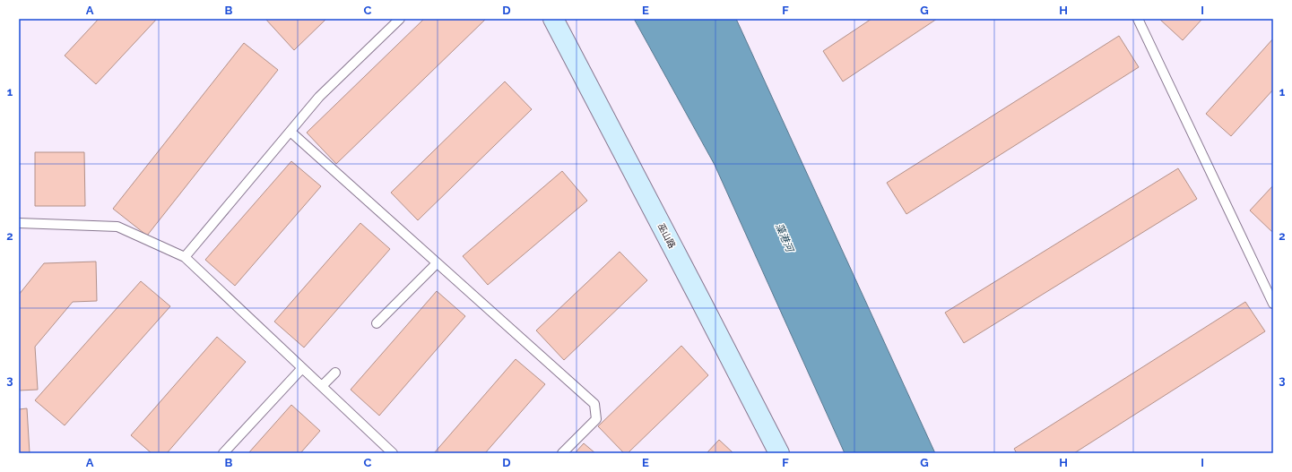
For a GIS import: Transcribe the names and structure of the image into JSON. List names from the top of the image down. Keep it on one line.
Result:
{"streets":{"street":["巫山路"]},"water":["藻港河"],"grid":{"columns":["A","B","C","D","E","F","G","H","I"],"rows":["1","2","3"]}}
